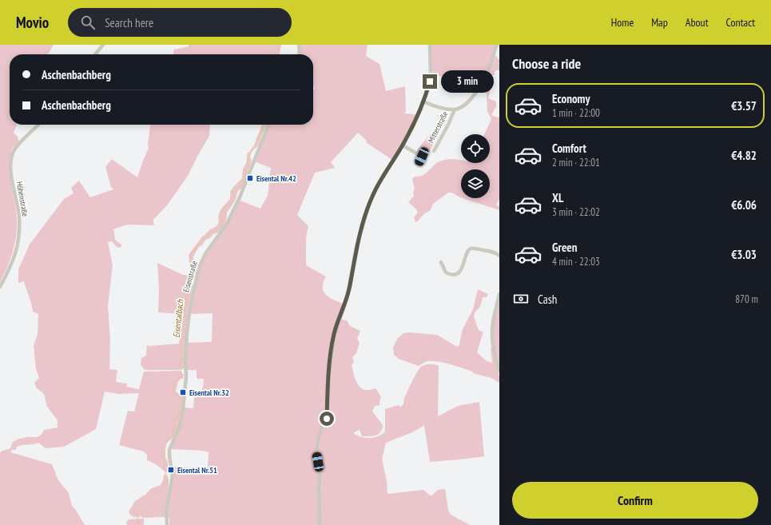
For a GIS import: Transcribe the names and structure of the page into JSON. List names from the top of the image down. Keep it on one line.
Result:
{"streets":{"street":["Mitterstraße","Höhenstraße","Eisenstraße"]},"water":["Eisentalbach"],"places":{"transit":["Eisental Nr.42","Eisental Nr.32","Eisental Nr.51"]},"page":{"header":"Movio","search":"Search here","nav":["Home","Map","About","Contact"],"heading":"Choose a ride","banner":["Aschenbachberg","Aschenbachberg"],"bubble":"3 min","list":[{"name":"Economy","note":"1 min · 22:00","value":"€3.57"},{"name":"Comfort","note":"2 min · 22:01","value":"€4.82"},{"name":"XL","note":"3 min · 22:02","value":"€6.06"},{"name":"Green","note":"4 min · 22:03","value":"€3.03"}],"pay":["Cash","870 m"],"buttons":"Confirm"}}
